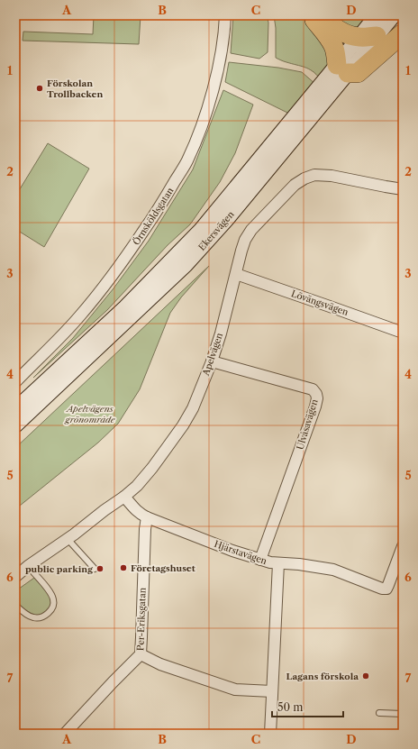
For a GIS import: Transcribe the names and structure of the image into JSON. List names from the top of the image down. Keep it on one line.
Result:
{"streets":{"main road":["Ekersvägen"],"street":["Örnsköldsgatan","Lövängsvägen","Apelvägen","Ulvåsavägen","Hjärstavägen","Per-Eriksgatan"]},"crossings":[["Lövängsvägen","Apelvägen"],["Apelvägen","Ulvåsavägen"],["Apelvägen","Hjärstavägen"],["Ulvåsavägen","Hjärstavägen"],["Hjärstavägen","Per-Eriksgatan"]],"parks":["Apelvägens grönområde"],"places":["Förskolan Trollbacken","Företagshuset","public parking","Lagans förskola"],"scale_bar":"50 m","grid":{"columns":["A","B","C","D"],"rows":["1","2","3","4","5","6","7"]}}
